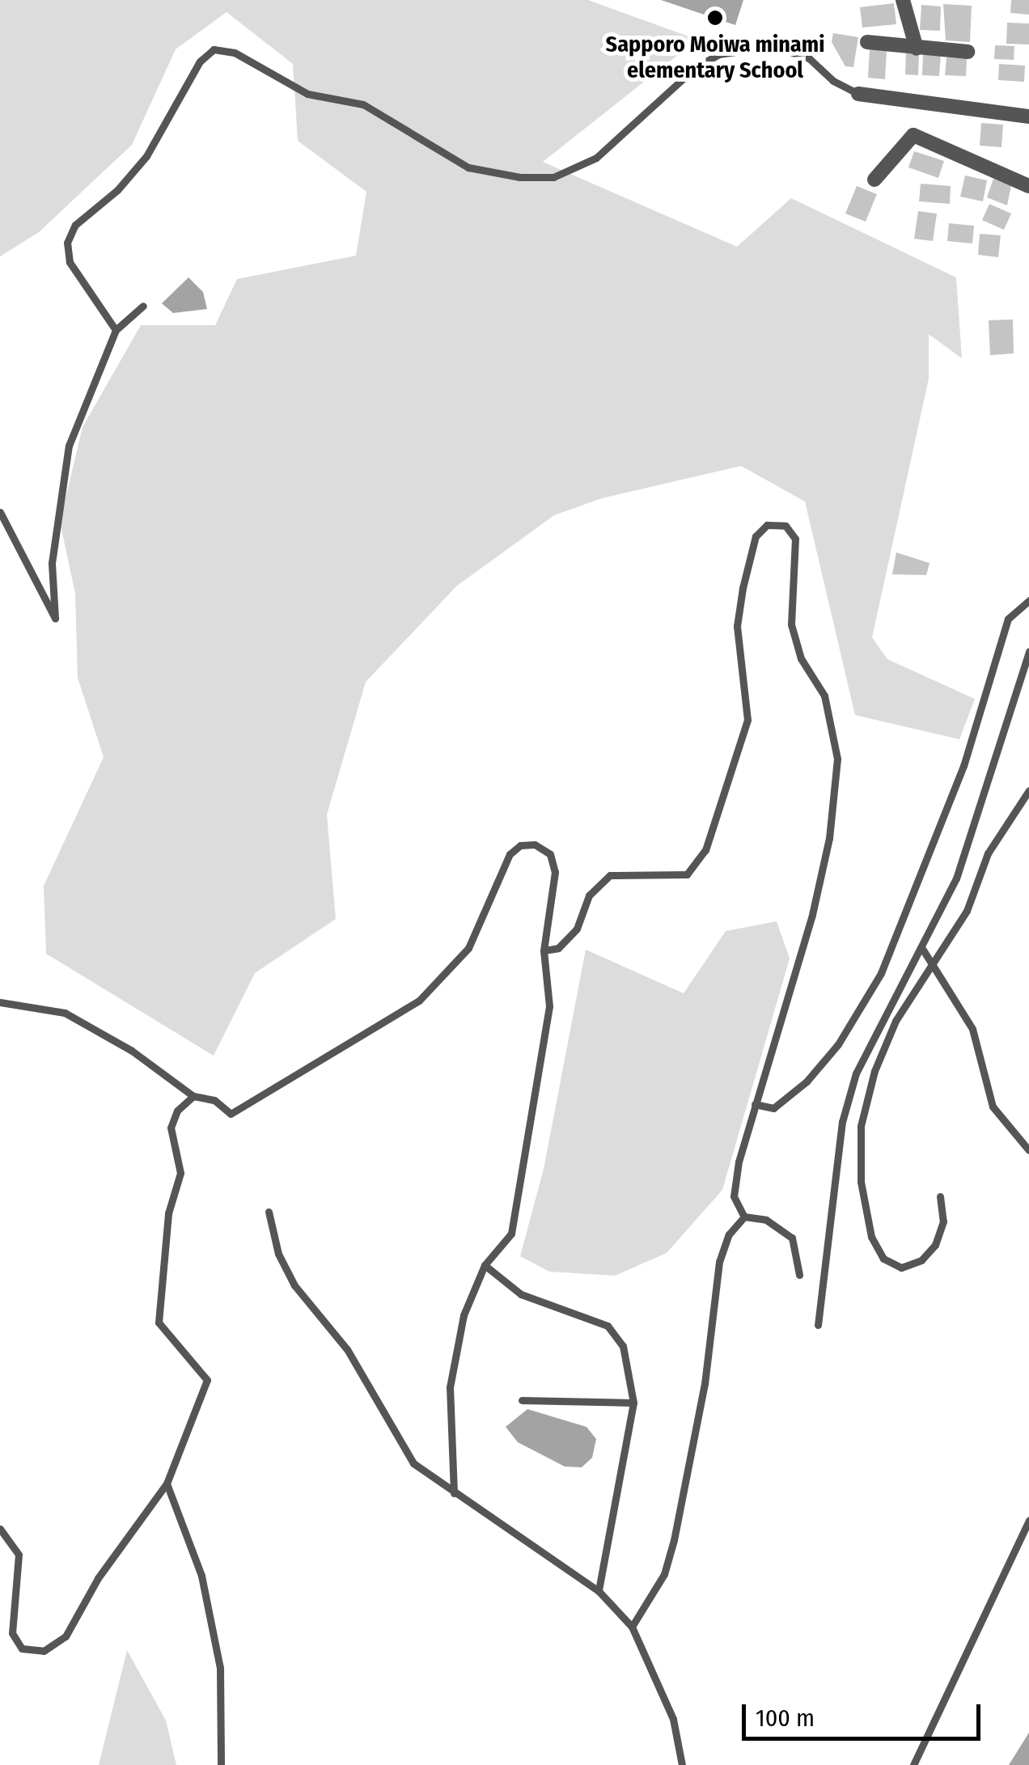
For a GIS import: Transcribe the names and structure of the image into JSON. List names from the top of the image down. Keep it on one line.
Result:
{"places":["Sapporo Moiwa minami elementary School"],"scale_bar":"100 m"}
